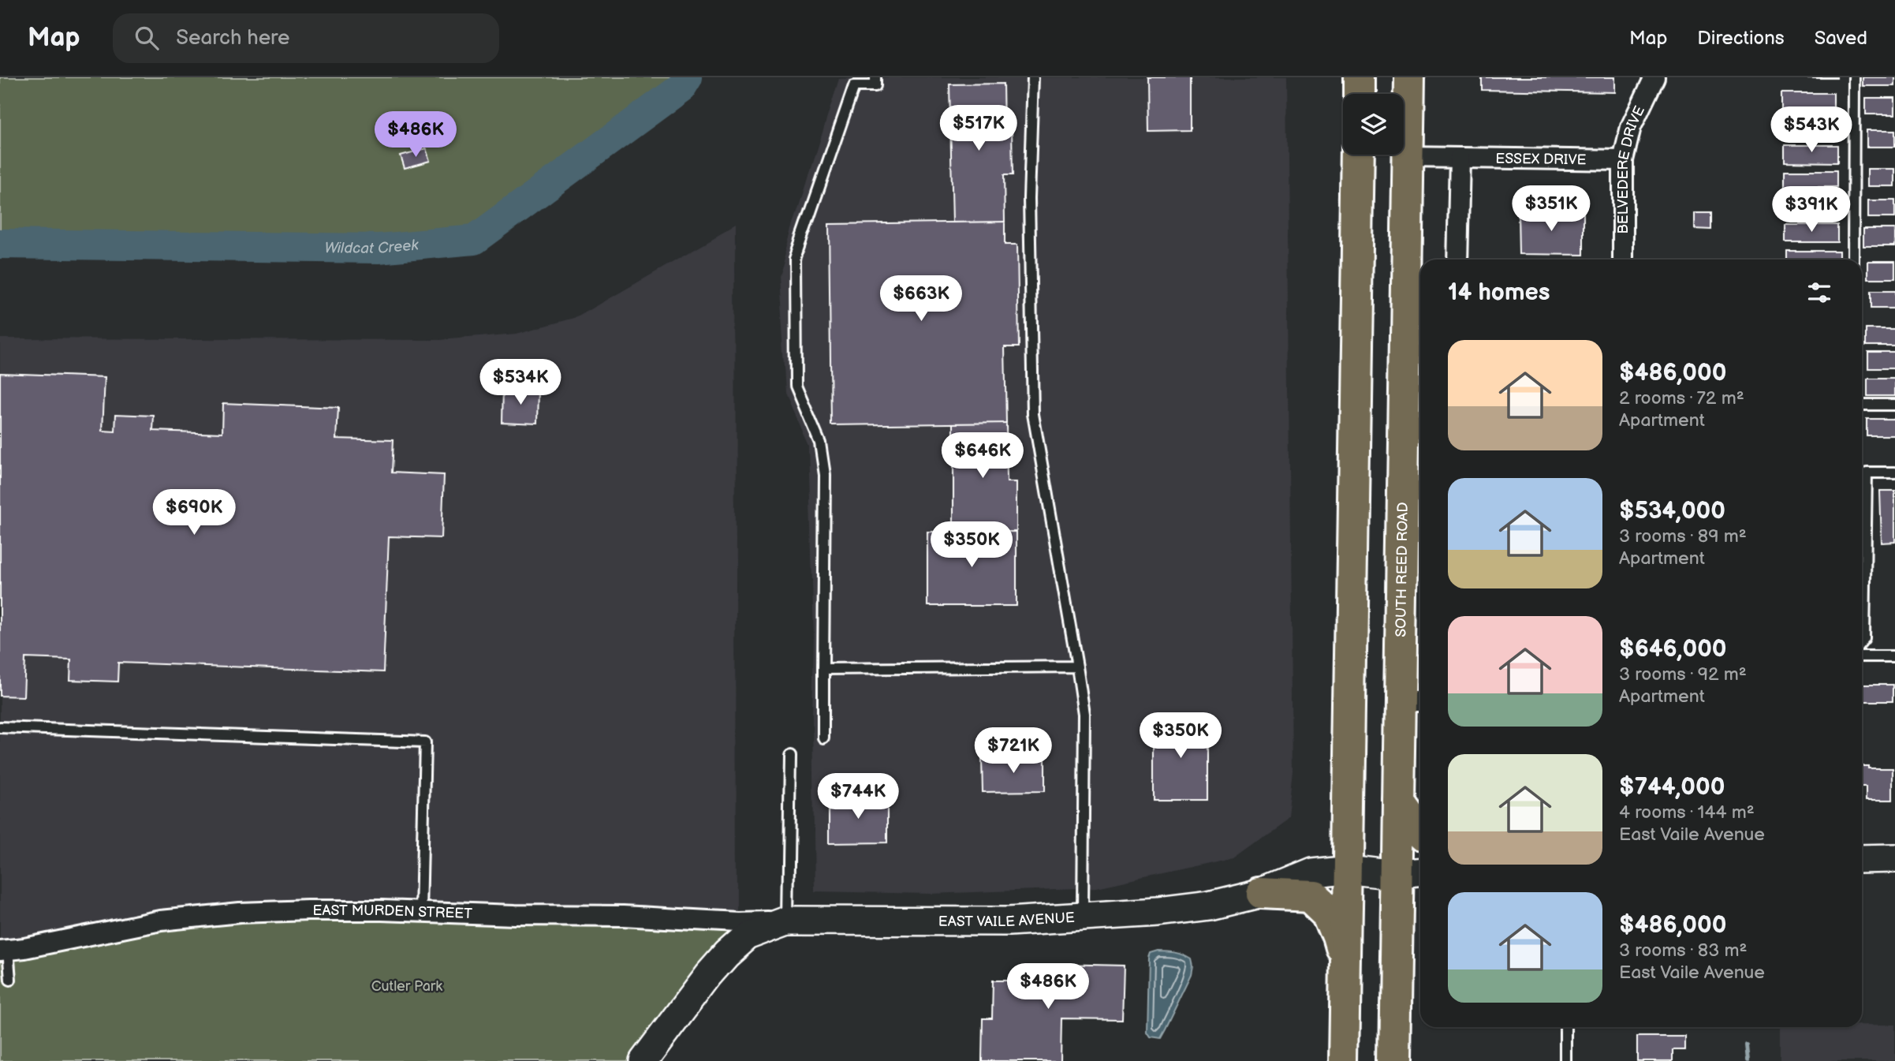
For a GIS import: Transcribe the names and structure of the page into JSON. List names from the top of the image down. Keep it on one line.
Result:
{"streets":{"main road":["SOUTH REED ROAD"],"street":["ESSEX DRIVE","BELVEDERE DRIVE","EAST MURDEN STREET","EAST VAILE AVENUE"]},"crossings":[["ESSEX DRIVE","BELVEDERE DRIVE"],["ESSEX DRIVE","SOUTH REED ROAD"],["SOUTH REED ROAD","EAST VAILE AVENUE"],["EAST MURDEN STREET","EAST VAILE AVENUE"]],"water":["Wildcat Creek"],"parks":["Cutler Park"],"page":{"header":"Map","search":"Search here","nav":["Map","Directions","Saved"],"price":["$517K","$543K","$486K","$351K","$391K","$663K","$534K","$646K","$690K","$350K","$350K","$721K","$744K","$486K"],"heading":"14 homes","list":[{"name":"$486,000","note":"2 rooms · 72 m² · Apartment"},{"name":"$534,000","note":"3 rooms · 89 m² · Apartment"},{"name":"$646,000","note":"3 rooms · 92 m² · Apartment"},{"name":"$744,000","note":"4 rooms · 144 m² · East Vaile Avenue"},{"name":"$486,000","note":"3 rooms · 83 m² · East Vaile Avenue"}]}}
